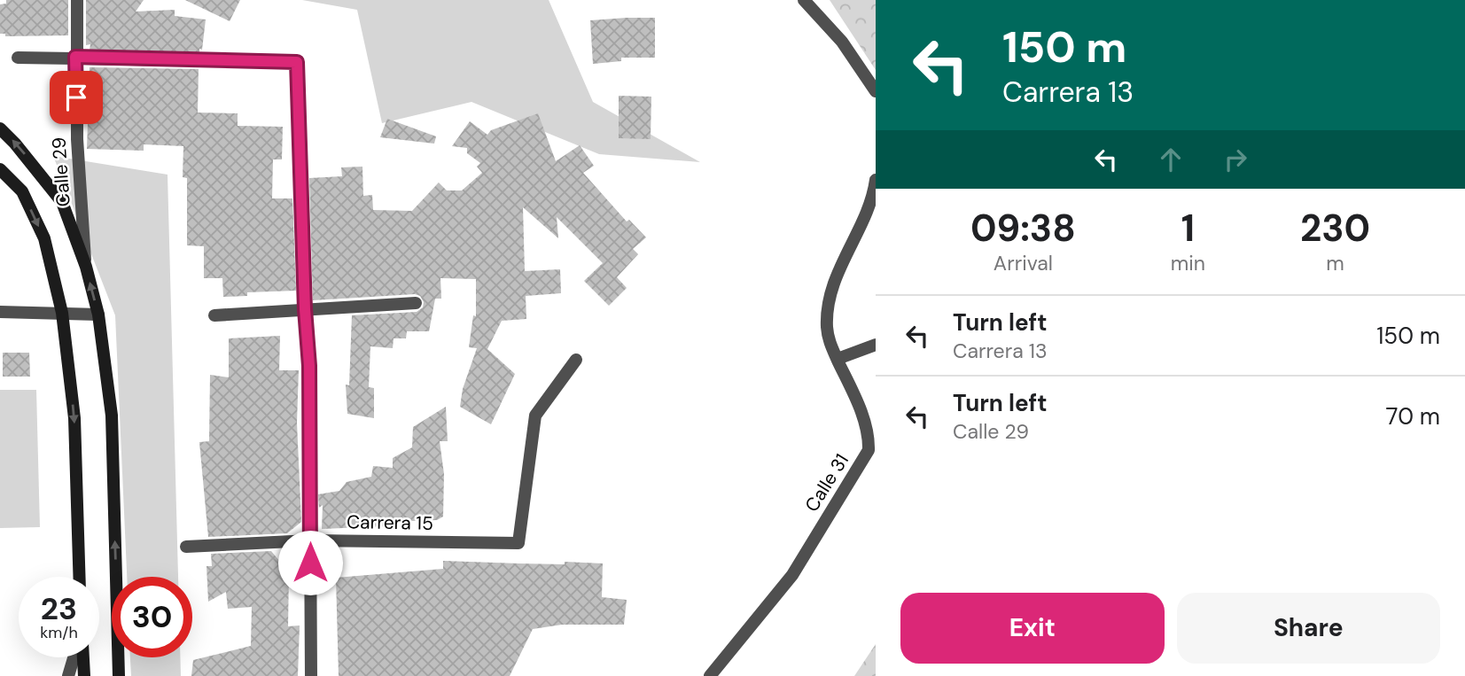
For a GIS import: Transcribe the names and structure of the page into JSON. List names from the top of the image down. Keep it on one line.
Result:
{"streets":{"street":["Calle 29","Calle 31","Carrera 15"]},"page":{"turn":["150 m","Carrera 13"],"eta":["09:38","Arrival","1","min","230","m"],"list":[{"name":"Turn left","note":"Carrera 13","value":"150 m"},{"name":"Turn left","note":"Calle 29","value":"70 m"}],"speed":"23 km/h","limit":"30","buttons":["Exit","Share"]}}
